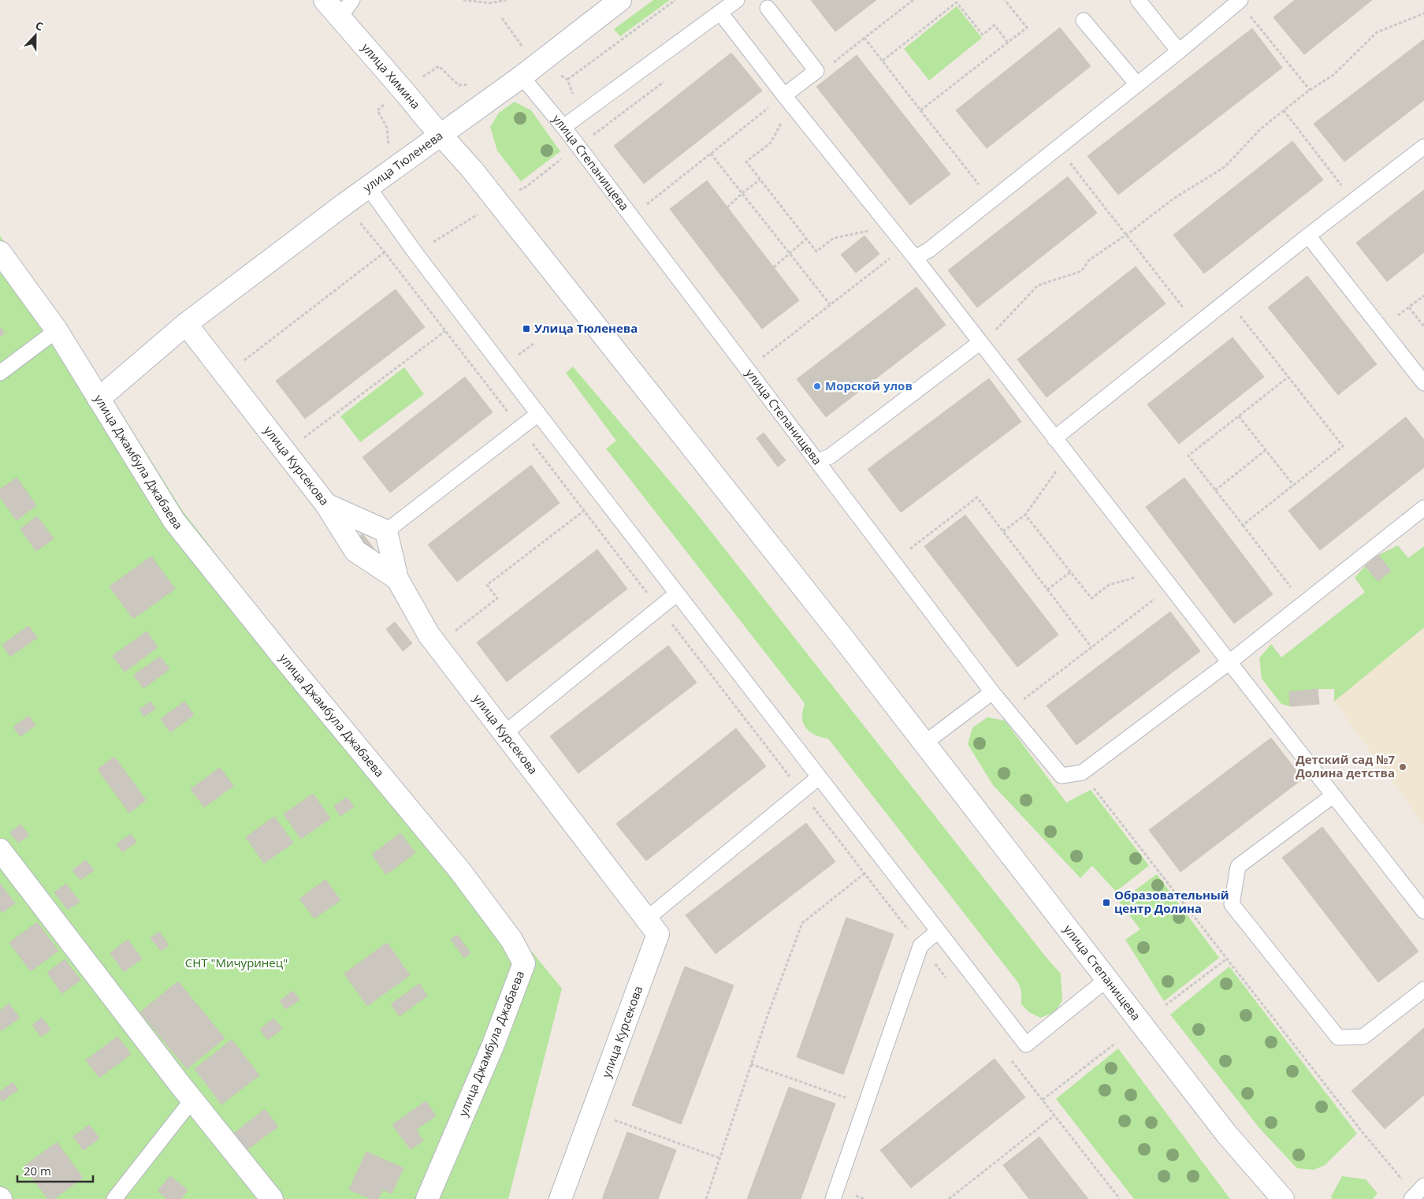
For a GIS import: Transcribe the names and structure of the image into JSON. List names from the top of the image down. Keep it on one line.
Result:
{"streets":{"street":["улица Химина","улица Тюленева","улица Степанищева","улица Джамбула Джабаева","улица Курсекова"]},"crossings":[["улица Химина","улица Тюленева"],["улица Химина","улица Степанищева"],["улица Тюленева","улица Степанищева"],["улица Тюленева","улица Джамбула Джабаева"],["улица Тюленева","улица Курсекова"]],"parks":["СНТ \"Мичуринец\""],"places":{"transit":["Улица Тюленева","Образовательный центр Долина"],"other":["Морской улов","Детский сад №7 Долина детства"]},"scale_bar":"20 m","north":"top"}
